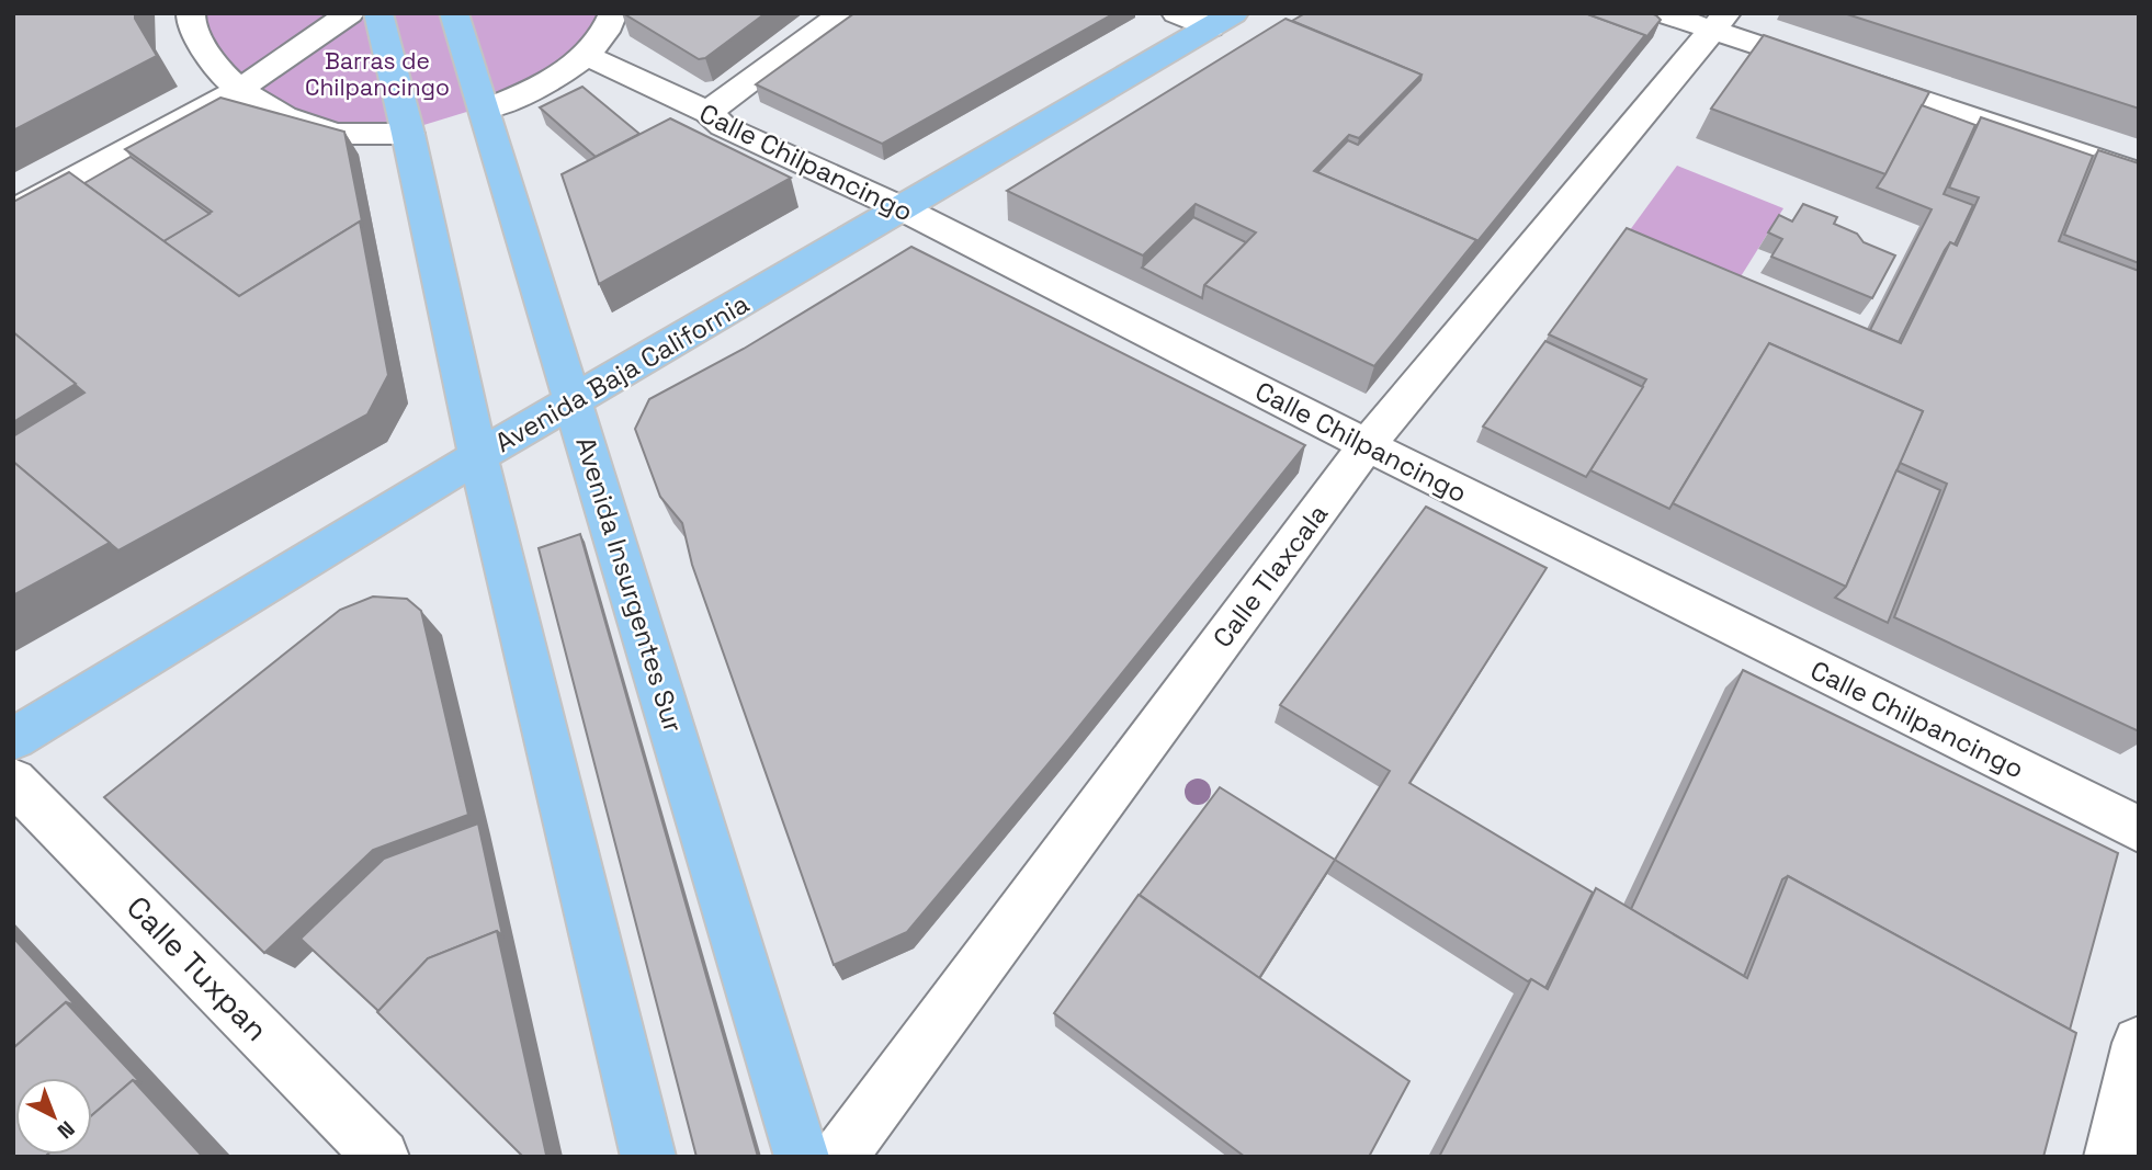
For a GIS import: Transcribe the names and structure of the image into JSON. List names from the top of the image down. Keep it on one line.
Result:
{"streets":{"main road":["Avenida Baja California","Avenida Insurgentes Sur"],"street":["Calle Chilpancingo","Calle Tlaxcala","Calle Tuxpan"]},"crossings":[["Calle Chilpancingo","Avenida Baja California"],["Calle Chilpancingo","Calle Tlaxcala"],["Avenida Baja California","Avenida Insurgentes Sur"]],"parks":["Barras de Chilpancingo"],"north":"bottom right"}
